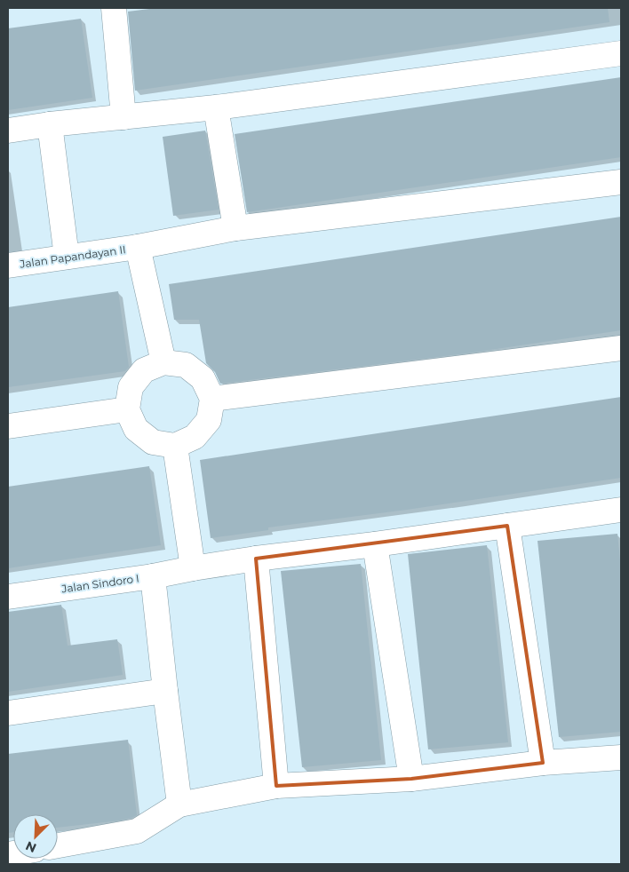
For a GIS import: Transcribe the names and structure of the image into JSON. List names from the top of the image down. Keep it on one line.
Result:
{"streets":{"street":["Jalan Papandayan II","Jalan Sindoro I"]},"north":"bottom left"}
